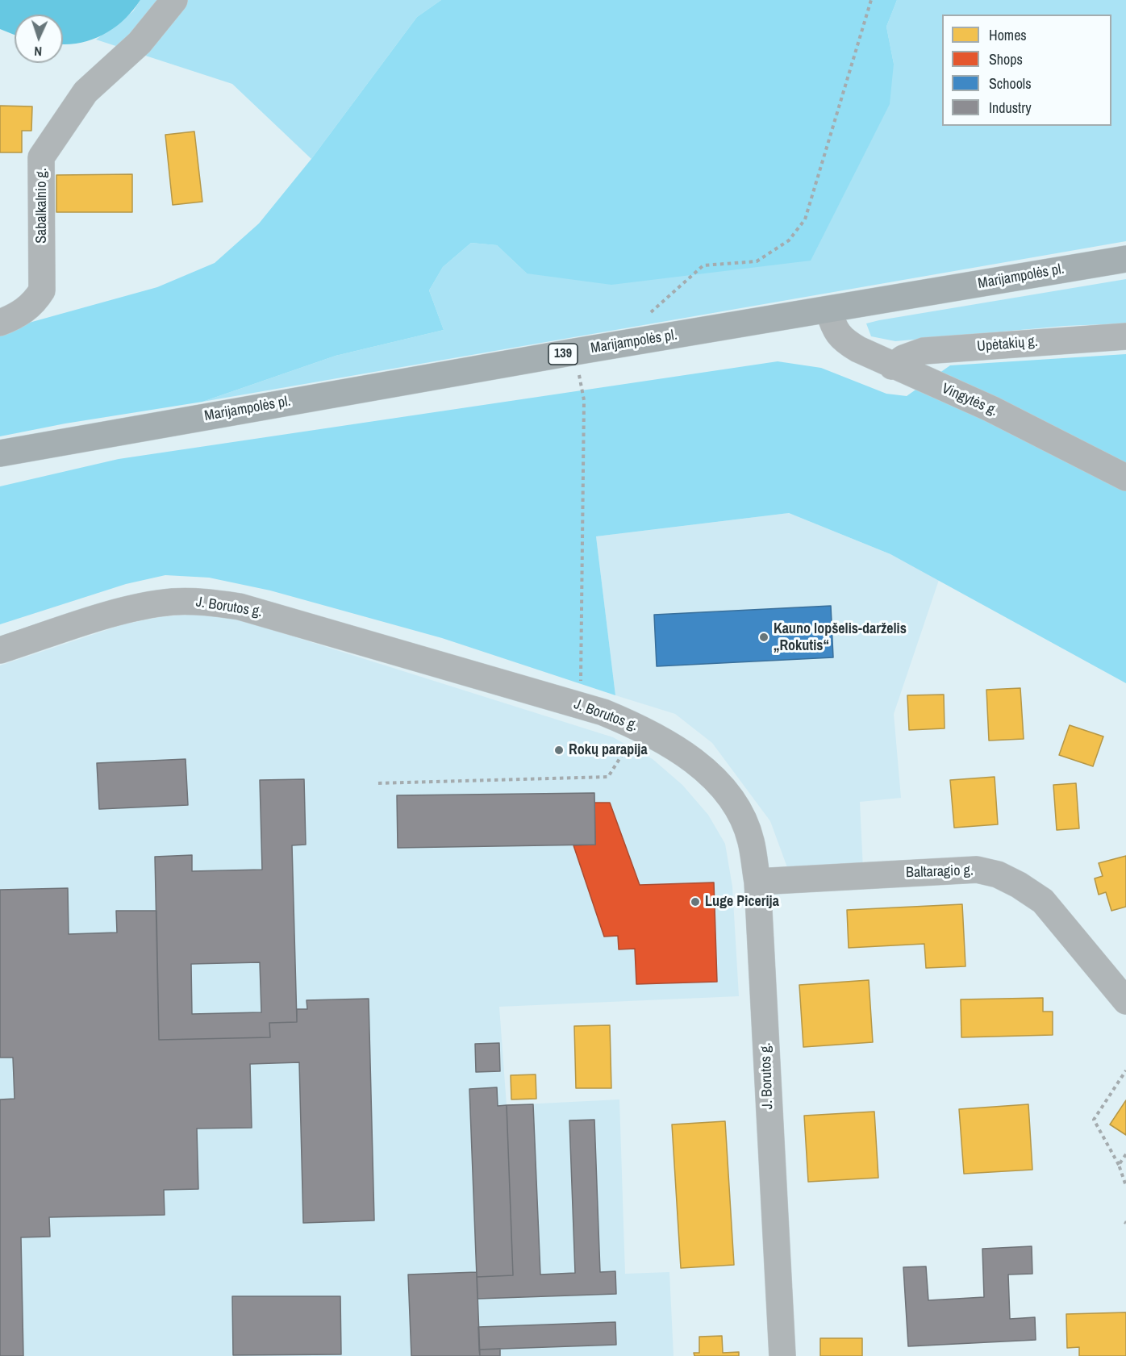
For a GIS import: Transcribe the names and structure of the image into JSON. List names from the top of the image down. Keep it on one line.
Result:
{"streets":{"main road":["Marijampolės pl.","139"],"street":["Sabalkalnio g.","Upėtakių g.","Vingytės g.","J. Borutos g.","Baltaragio g."]},"crossings":[["Marijampolės pl.","Vingytės g."],["Upėtakių g.","Vingytės g."],["J. Borutos g.","Baltaragio g."]],"places":["Kauno lopšelis-darželis „Rokutis“","Rokų parapija","Luge Picerija"],"legend":["Homes","Shops","Schools","Industry"],"north":"bottom"}
